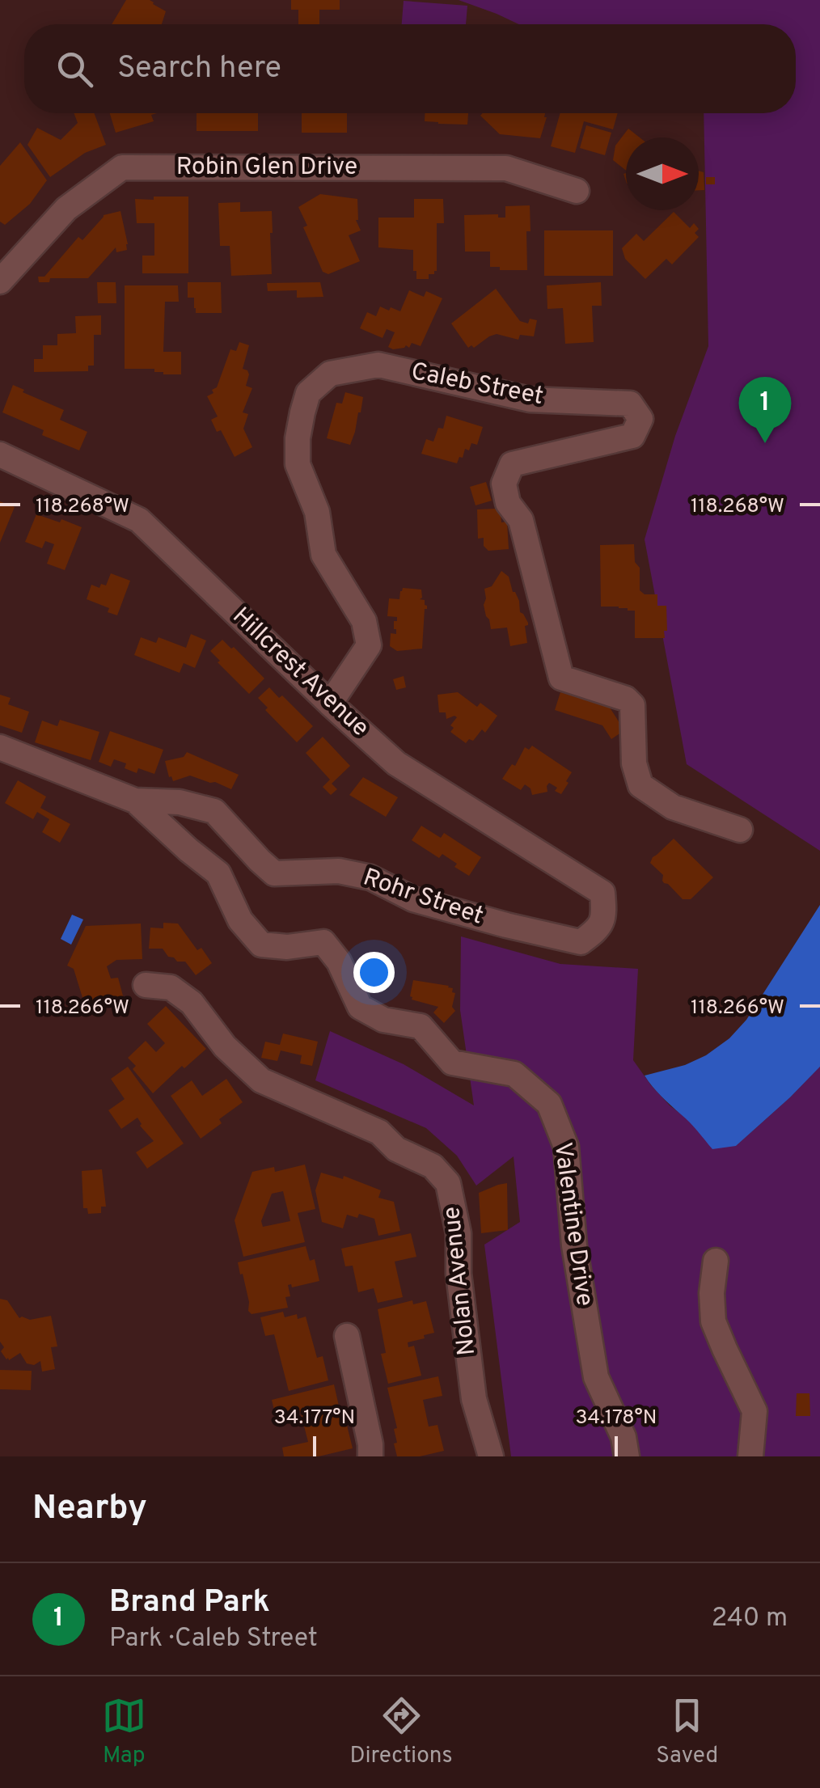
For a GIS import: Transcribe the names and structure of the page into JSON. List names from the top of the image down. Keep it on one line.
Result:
{"streets":{"street":["Robin Glen Drive","Caleb Street","Hillcrest Avenue","Rohr Street","Valentine Drive","Nolan Avenue"]},"crossings":[["Caleb Street","Hillcrest Avenue"],["Hillcrest Avenue","Rohr Street"],["Rohr Street","Valentine Drive"]],"north":"right","page":{"search":"Search here","pins":"1","heading":"Nearby","list":[{"mark":"1","name":"Brand Park","note":"Park · Caleb Street","value":"240 m"}],"nav":["Map","Directions","Saved"]},"coordinates":["118.268°W","118.266°W","34.177°N","34.178°N"]}
